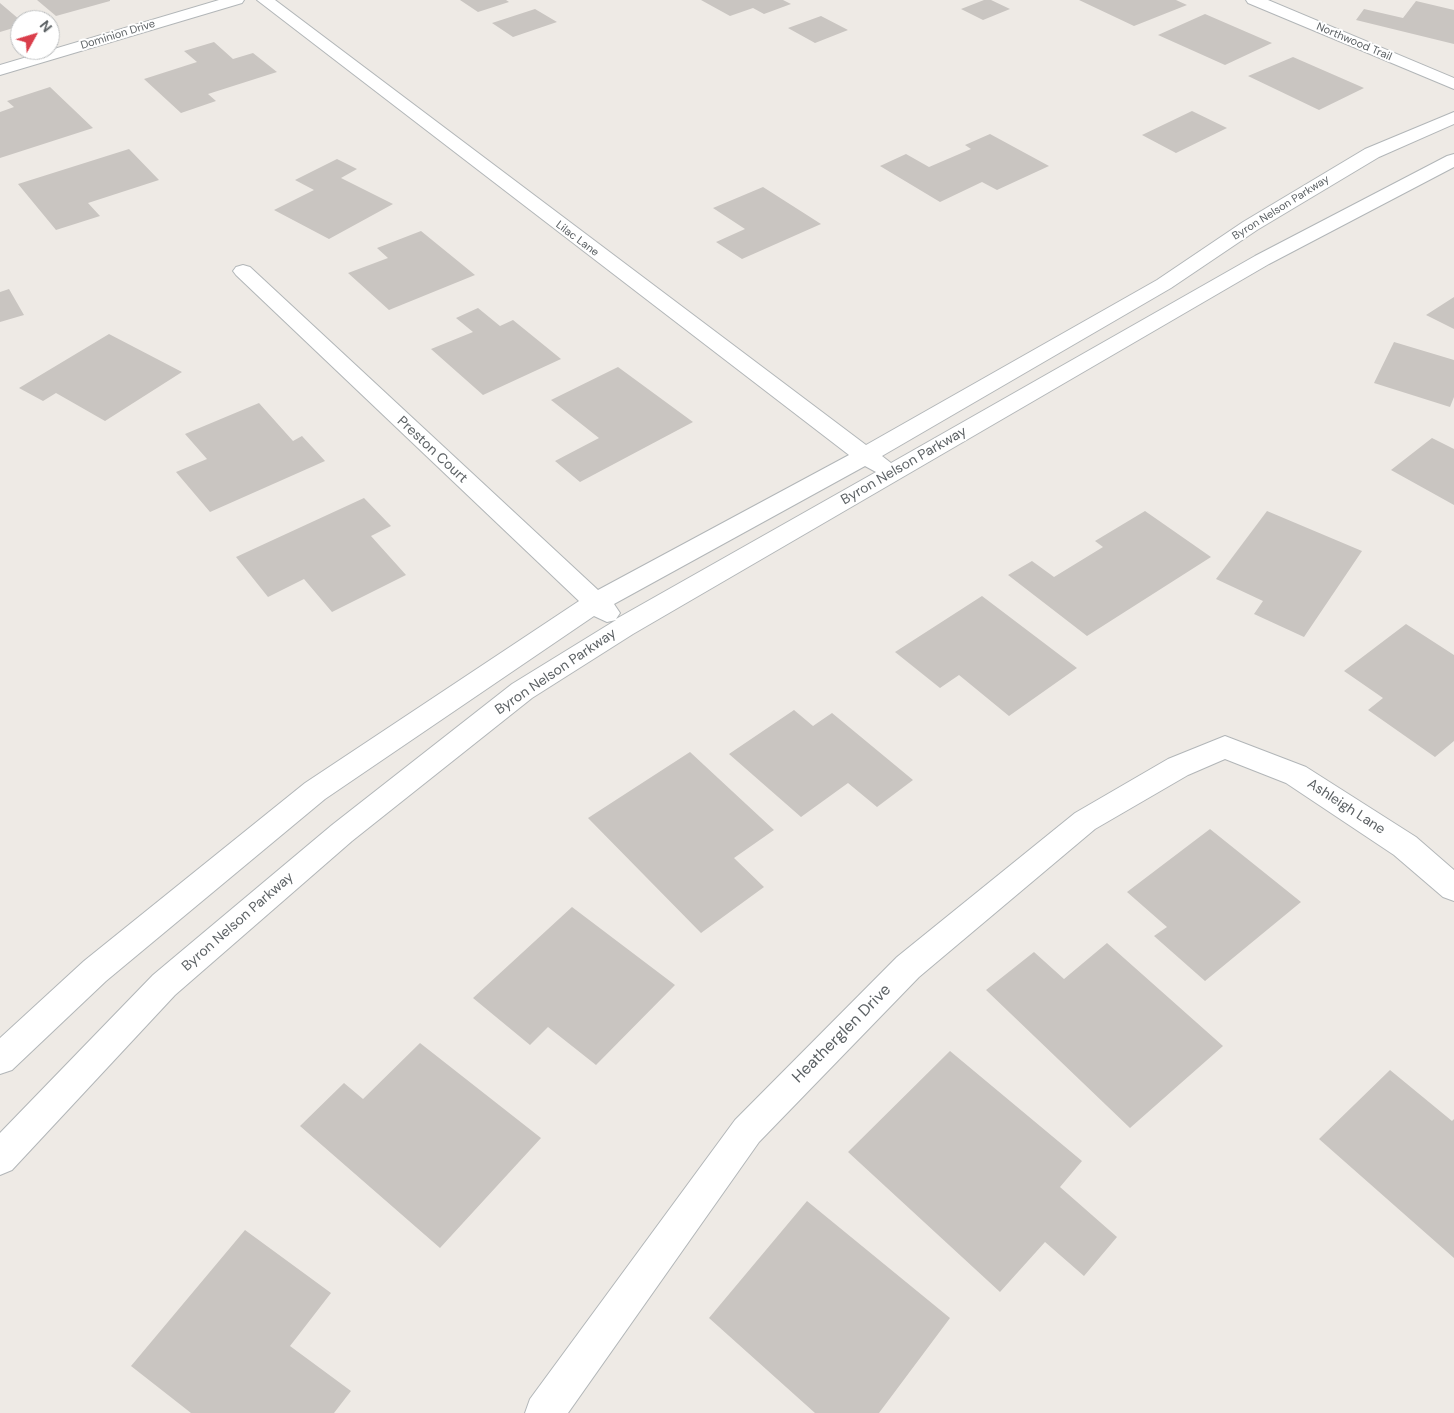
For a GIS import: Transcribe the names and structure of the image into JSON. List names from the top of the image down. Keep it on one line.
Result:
{"streets":{"street":["Dominion Drive","Northwood Trail","Byron Nelson Parkway","Lilac Lane","Preston Court","Ashleigh Lane","Heatherglen Drive"]},"crossings":[["Byron Nelson Parkway","Lilac Lane"],["Byron Nelson Parkway","Preston Court"],["Ashleigh Lane","Heatherglen Drive"]],"north":"top right"}
